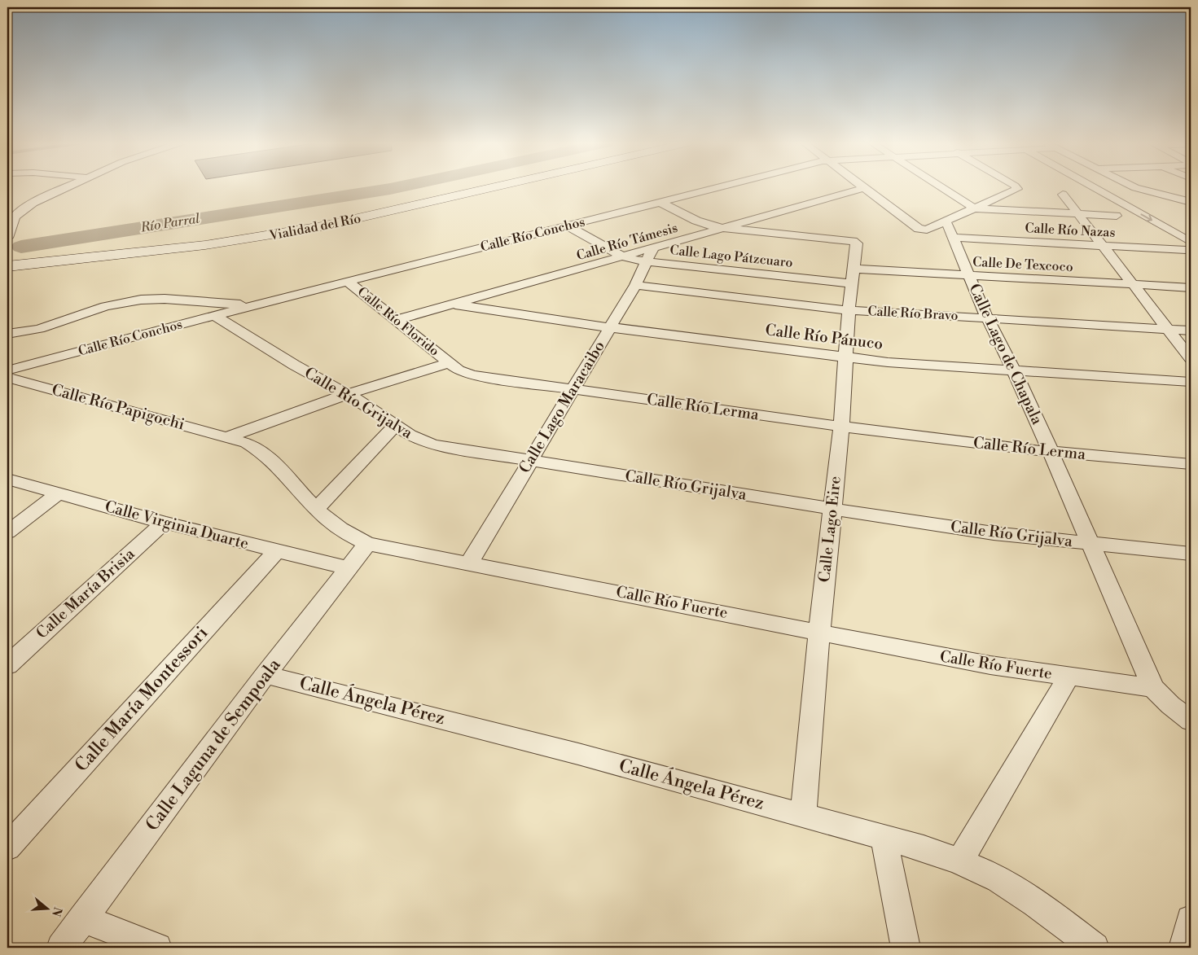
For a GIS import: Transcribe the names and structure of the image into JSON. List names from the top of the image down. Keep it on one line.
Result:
{"streets":{"main road":["Vialidad del Río"],"street":["Calle Río Nazas","Calle Río Conchos","Calle Río Támesis","Calle Lago Pátzcuaro","Calle De Texcoco","Calle Río Bravo","Calle Río Florido","Calle Río Pánuco","Calle Lago de Chapala","Calle Río Grijalva","Calle Río Papigochi","Calle Lago Maracaibo","Calle Río Lerma","Calle Virginia Duarte","Calle Lago Eire","Calle María Brisia","Calle Río Fuerte","Calle María Montessori","Calle Ángela Pérez","Calle Laguna de Sempoala"]},"crossings":[["Calle Río Nazas","Calle Lago de Chapala"],["Calle Río Conchos","Calle Lago Pátzcuaro"],["Calle Río Conchos","Calle Río Florido"],["Calle Río Conchos","Calle Río Grijalva"],["Calle Río Támesis","Calle Lago Pátzcuaro"],["Calle Río Támesis","Calle Río Florido"],["Calle Río Támesis","Calle Río Pánuco"],["Calle Río Támesis","Calle Lago Maracaibo"],["Calle Río Támesis","Calle Lago Eire"],["Calle Lago Pátzcuaro","Calle De Texcoco"],["Calle Lago Pátzcuaro","Calle Lago Maracaibo"],["Calle Lago Pátzcuaro","Calle Lago Eire"],["Calle De Texcoco","Calle Lago de Chapala"],["Calle De Texcoco","Calle Lago Eire"],["Calle Río Bravo","Calle Lago de Chapala"],["Calle Río Bravo","Calle Lago Maracaibo"],["Calle Río Bravo","Calle Lago Eire"],["Calle Río Florido","Calle Río Lerma"],["Calle Río Pánuco","Calle Lago de Chapala"],["Calle Río Pánuco","Calle Lago Maracaibo"],["Calle Río Pánuco","Calle Lago Eire"],["Calle Lago de Chapala","Calle Río Grijalva"],["Calle Lago de Chapala","Calle Río Lerma"],["Calle Lago de Chapala","Calle Río Fuerte"],["Calle Río Grijalva","Calle Lago Maracaibo"],["Calle Río Grijalva","Calle Lago Eire"],["Calle Río Papigochi","Calle Río Fuerte"],["Calle Lago Maracaibo","Calle Río Lerma"],["Calle Lago Maracaibo","Calle Río Fuerte"],["Calle Río Lerma","Calle Lago Eire"],["Calle Virginia Duarte","Calle María Brisia"],["Calle Virginia Duarte","Calle María Montessori"],["Calle Virginia Duarte","Calle Laguna de Sempoala"],["Calle Lago Eire","Calle Río Fuerte"],["Calle Lago Eire","Calle Ángela Pérez"],["Calle Río Fuerte","Calle Laguna de Sempoala"],["Calle Ángela Pérez","Calle Laguna de Sempoala"]],"water":["Río Parral"],"north":"right"}
